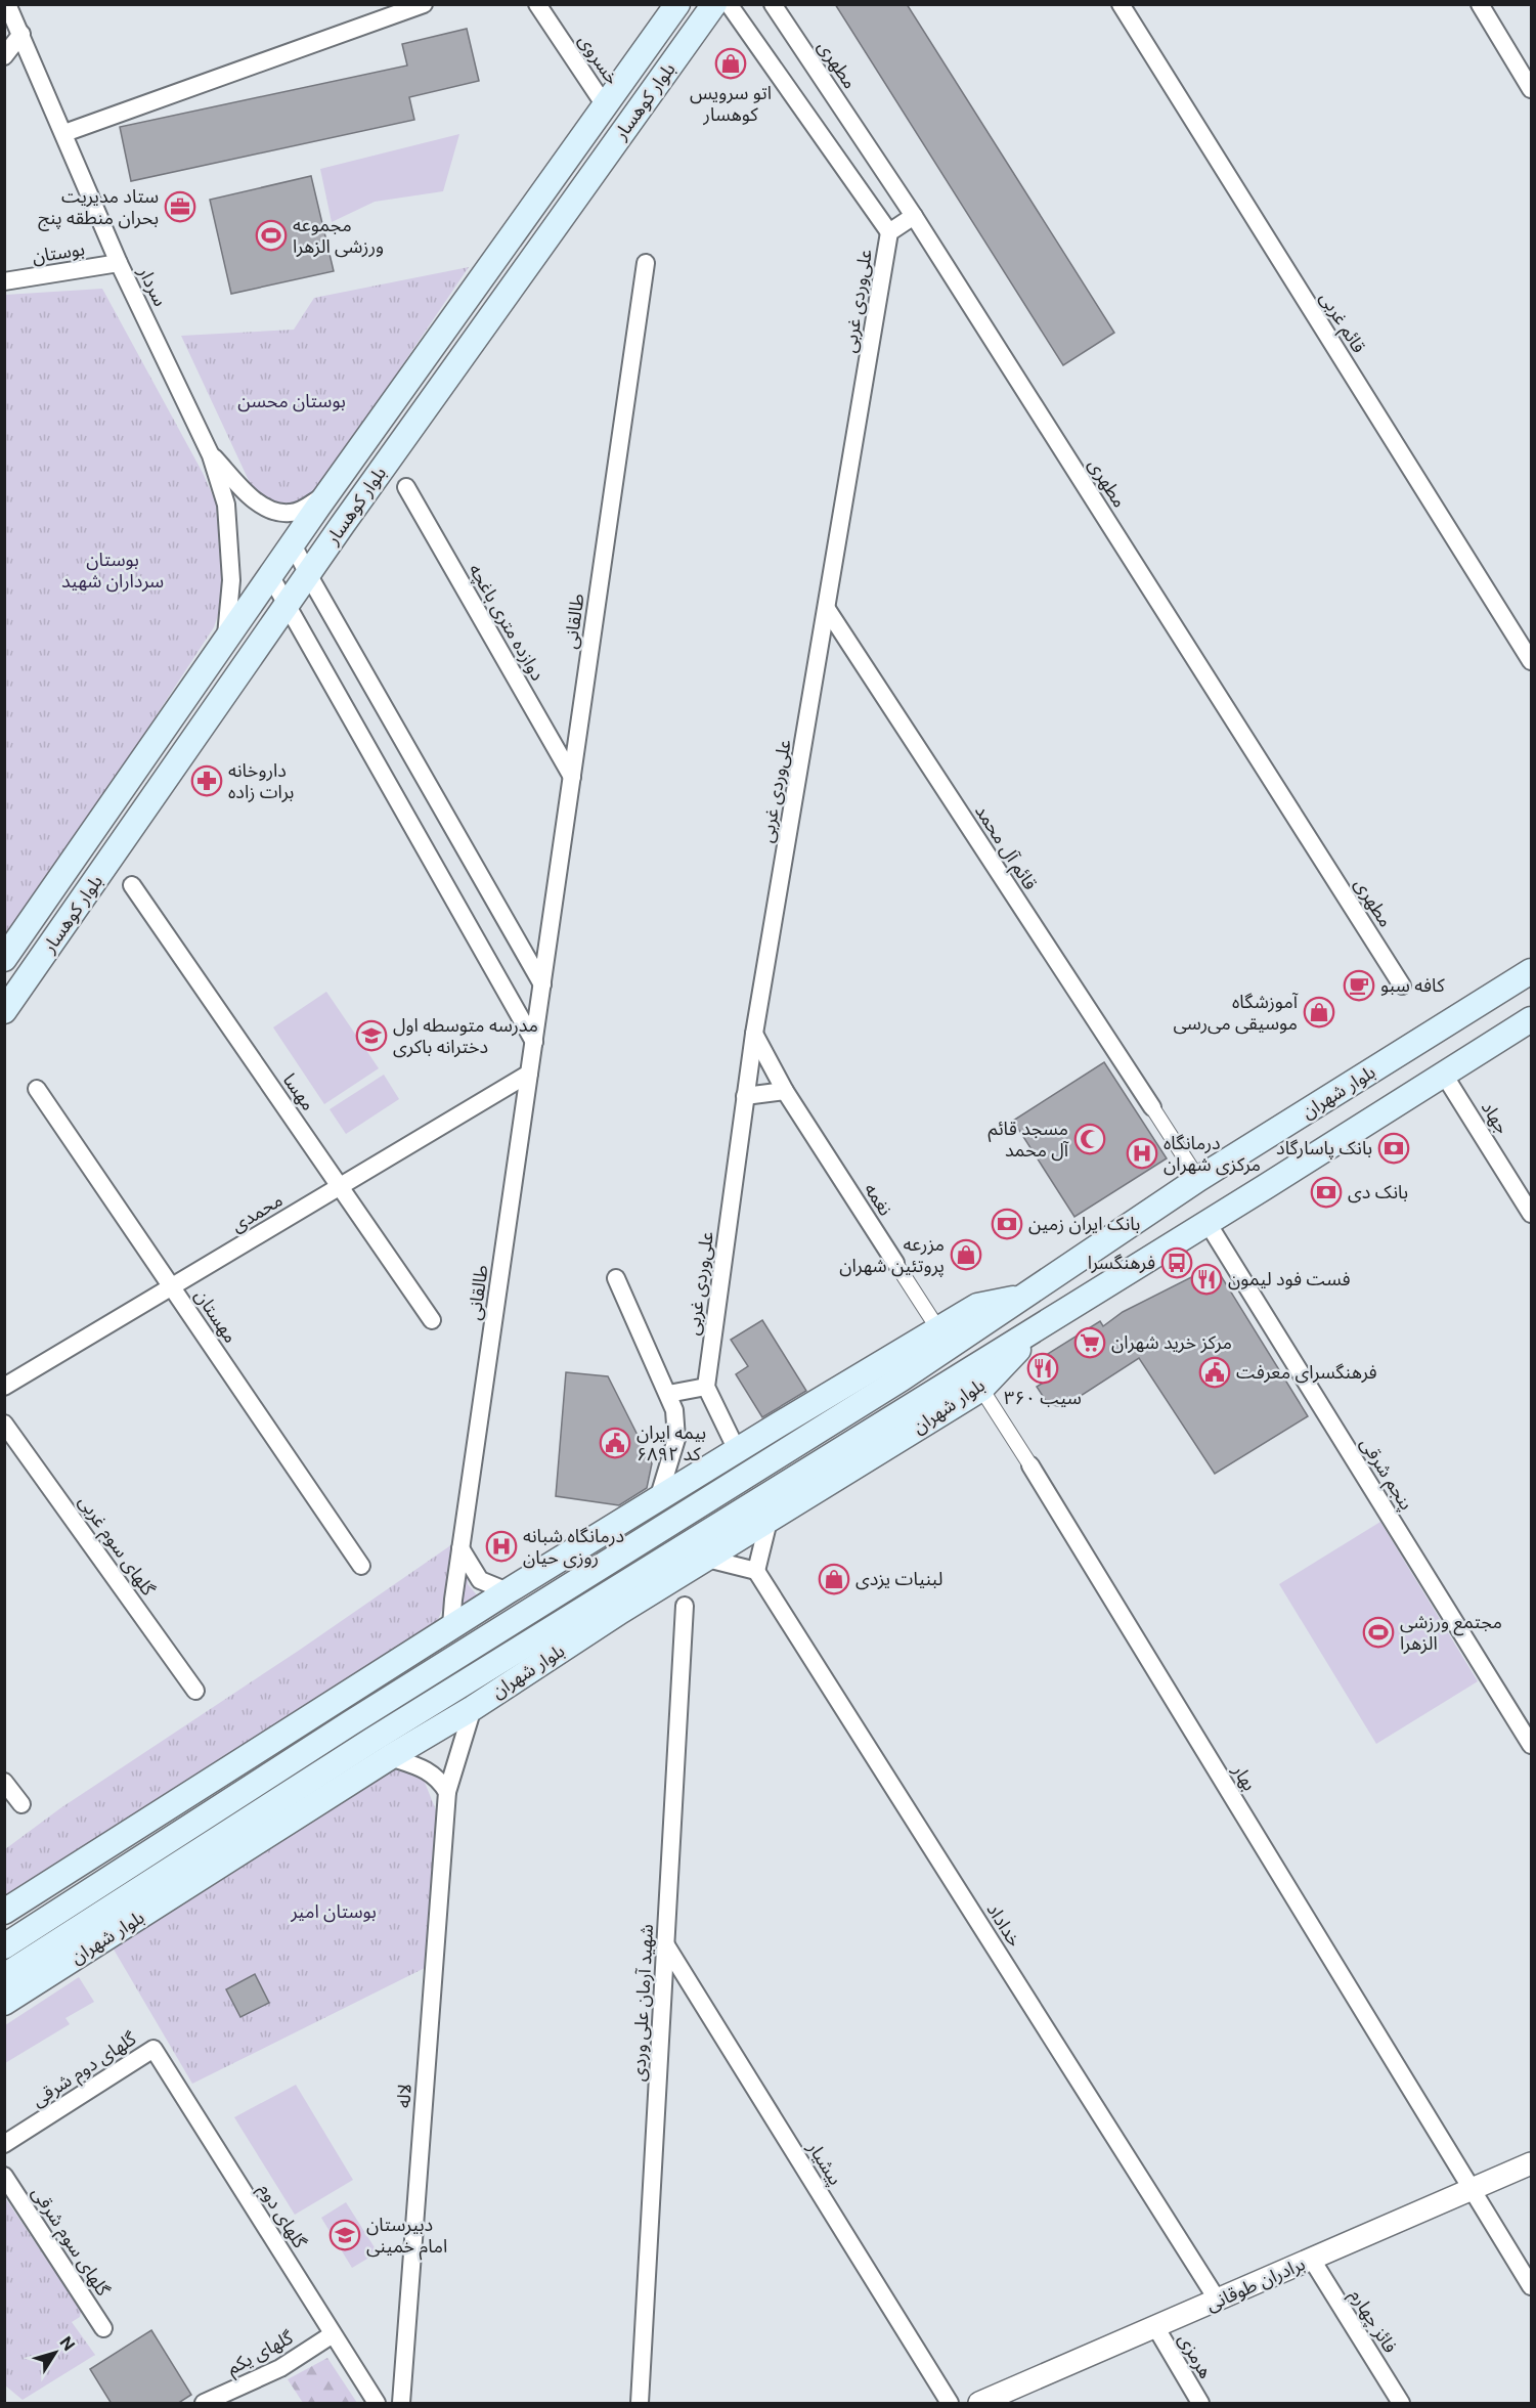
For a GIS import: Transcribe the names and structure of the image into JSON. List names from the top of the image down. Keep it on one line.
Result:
{"streets":{"main road":["بلوار کوهسار","بلوار شهران"],"street":["خسروی","مطهری","بوستان","سردار","علی‌وردی غربی","قائم غربی","طالقانی","دوازده متری باغچه","قائم آل محمد","مهسا","جهاد","نغمه","محمدی","مهستان","پنجم شرقی","گلهای سوم غربی","بهار","خداداد","شهید آرمان علی وردی","گلهای دوم شرقی","لاله","پیشیار","گلهای دوم","گلهای سوم شرقی","برادران طوقانی","فائز چهارم","گلهای یکم","هرمزی"]},"crossings":[["خسروی","بلوار کوهسار"],["مطهری","علی‌وردی غربی"],["بلوار کوهسار","سردار"],["بوستان","سردار"],["علی‌وردی غربی","قائم آل محمد"],["علی‌وردی غربی","نغمه"],["طالقانی","دوازده متری باغچه"],["طالقانی","بلوار شهران"],["طالقانی","محمدی"],["مهسا","محمدی"],["بلوار شهران","جهاد"],["بلوار شهران","نغمه"],["بلوار شهران","پنجم شرقی"],["بلوار شهران","بهار"],["بلوار شهران","لاله"],["محمدی","مهستان"],["بهار","برادران طوقانی"],["خداداد","برادران طوقانی"],["شهید آرمان علی وردی","پیشیار"],["گلهای دوم شرقی","گلهای دوم"],["گلهای دوم","گلهای یکم"],["برادران طوقانی","فائز چهارم"],["برادران طوقانی","هرمزی"]],"parks":["بوستان محسن","بوستان سرداران شهید","بوستان امیر"],"places":{"shop":["اتو سرویس کوهسار","آموزشگاه موسیقی می‌رسی","مزرعه پروتئین شهران","لبنیات یزدی"],"office":["ستاد مدیریت بحران منطقه پنج"],"sports":["مجموعه ورزشی الزهرا","مجتمع ورزشی الزهرا"],"pharmacy":["داروخانه برات زاده"],"cafe":["کافه سبو"],"school or university":["مدرسه متوسطه اول دخترانه باکری","دبیرستان امام خمینی"],"mosque":["مسجد قائم آل محمد"],"bank":["بانک پاسارگاد","بانک دی","بانک ایران زمین"],"hospital":["درمانگاه مرکزی شهران","درمانگاه شبانه روزی حیان"],"bus stop":["فرهنگسرا"],"restaurant":["فست فود لیمون","سیب ۳۶۰"],"supermarket":["مرکز خرید شهران"],"public building":["فرهنگسرای معرفت","بیمه ایران کد ۶۸۹۲"]},"north":"top right"}
